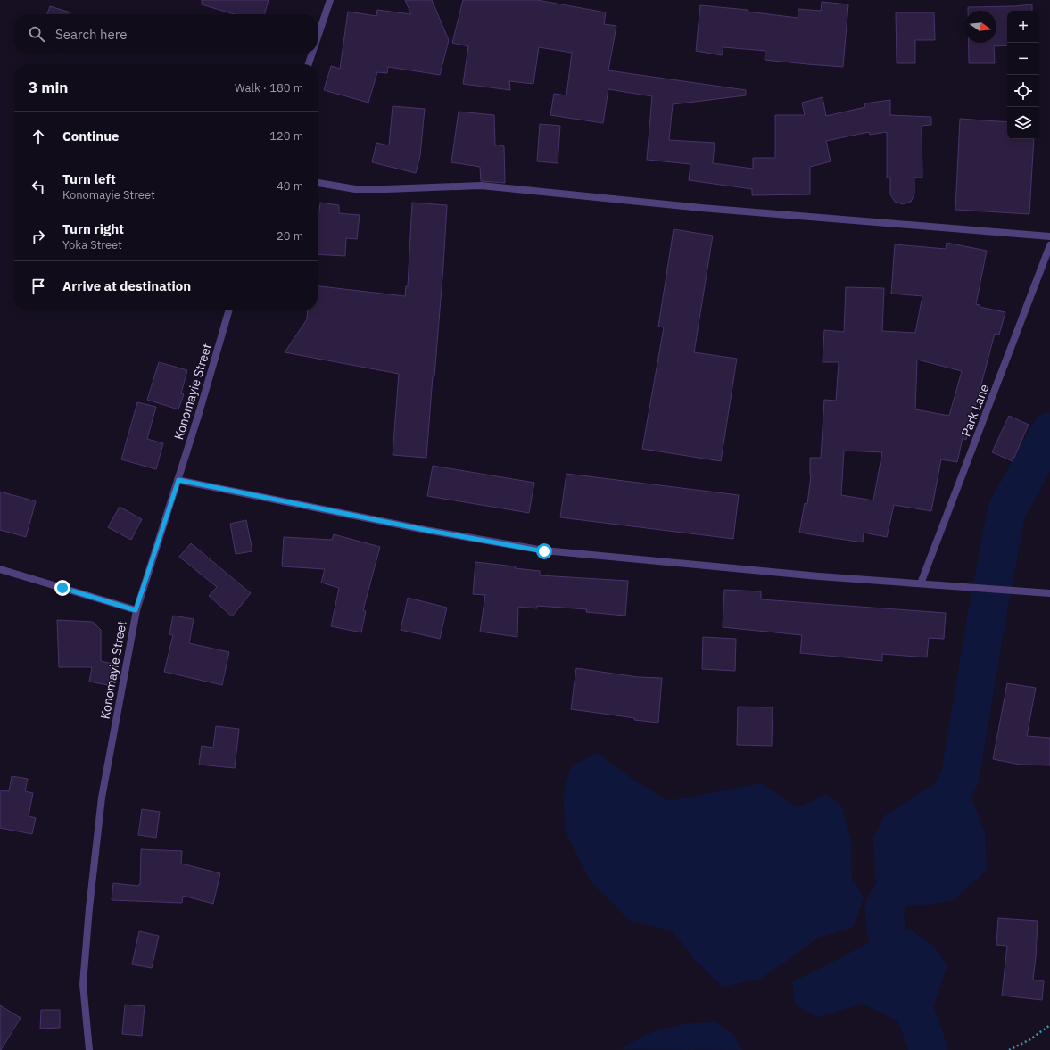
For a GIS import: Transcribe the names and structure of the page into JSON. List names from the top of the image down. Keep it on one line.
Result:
{"streets":{"street":["Konomayie Street","Park Lane"]},"north":"right","page":{"map_buttons":["+","−"],"search":"Search here","heading":["3 min","Walk · 180 m"],"list":[["Continue","120 m"],["Turn left","Konomayie Street","40 m"],["Turn right","Yoka Street","20 m"],"Arrive at destination"]}}
